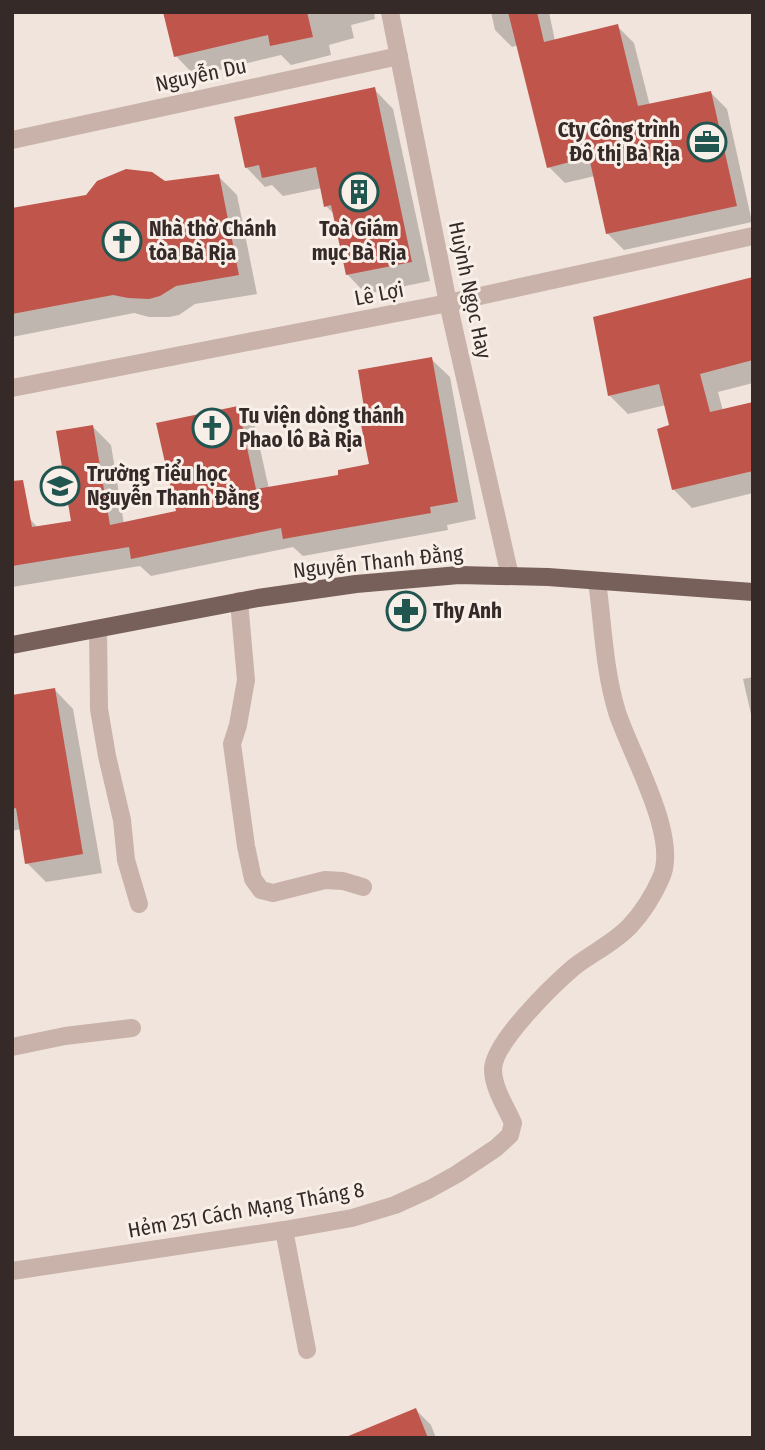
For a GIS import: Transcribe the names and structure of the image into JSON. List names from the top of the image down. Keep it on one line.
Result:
{"streets":{"main road":["Nguyễn Thanh Đằng"],"street":["Nguyễn Du","Huỳnh Ngọc Hay","Lê Lợi","Hẻm 251 Cách Mạng Tháng 8"]},"crossings":[["Nguyễn Du","Huỳnh Ngọc Hay"],["Huỳnh Ngọc Hay","Lê Lợi"],["Huỳnh Ngọc Hay","Nguyễn Thanh Đằng"],["Nguyễn Thanh Đằng","Hẻm 251 Cách Mạng Tháng 8"]],"places":{"office":["Cty Công trình Đô thị Bà Rịa"],"building":["Toà Giám mục Bà Rịa"],"church":["Nhà thờ Chánh tòa Bà Rịa","Tu viện dòng thánh Phao lô Bà Rịa"],"school or university":["Trường Tiểu học Nguyễn Thanh Đằng"],"pharmacy":["Thy Anh"]}}
